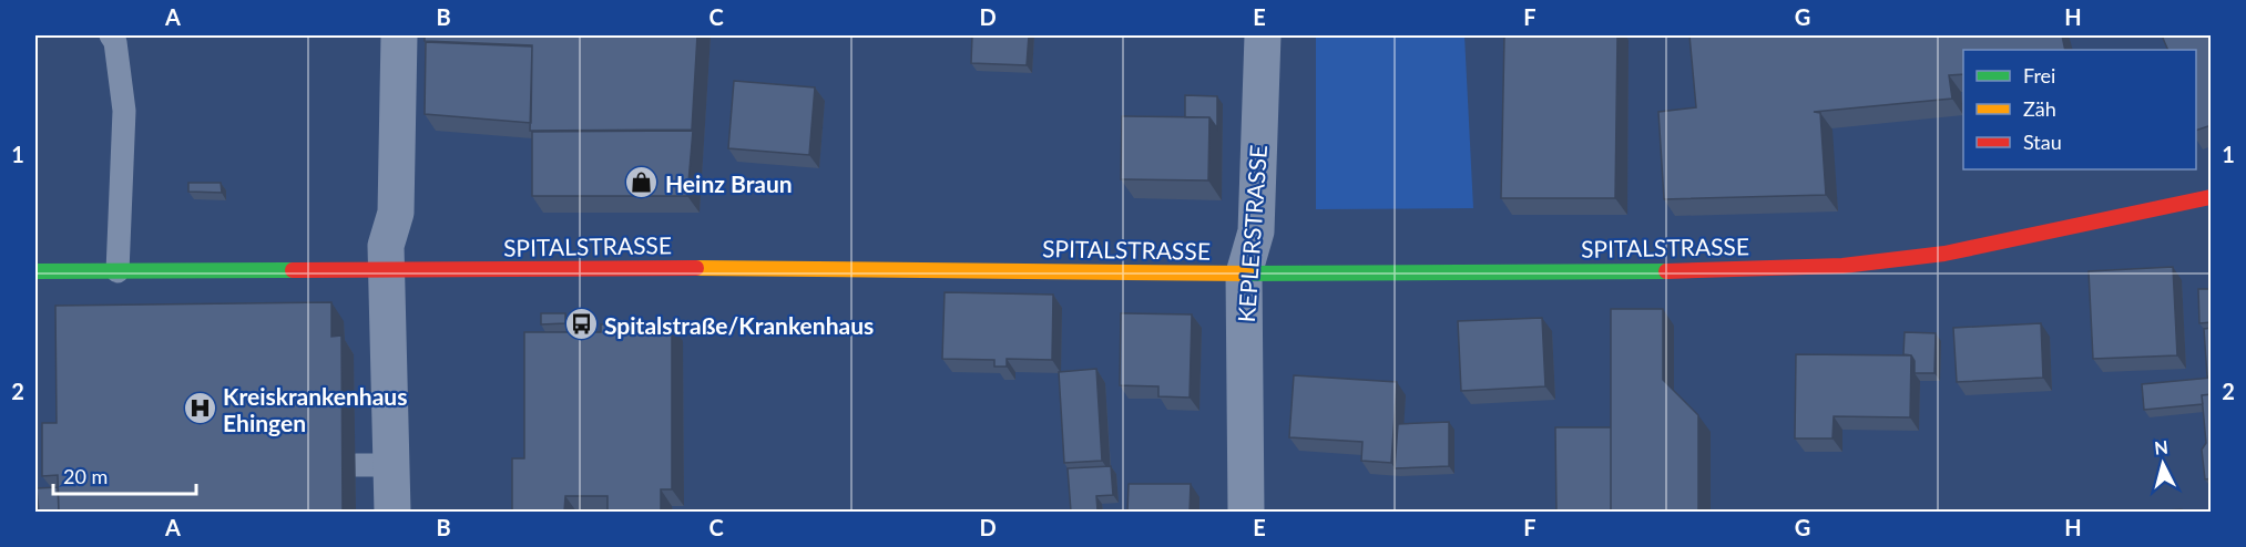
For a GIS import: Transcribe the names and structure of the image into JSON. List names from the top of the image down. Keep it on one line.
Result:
{"streets":{"street":["KEPLERSTRASSE","SPITALSTRASSE"]},"crossings":[["KEPLERSTRASSE","SPITALSTRASSE"]],"places":{"shop":["Heinz Braun"],"bus stop":["Spitalstraße/Krankenhaus"],"hospital":["Kreiskrankenhaus Ehingen"]},"legend":["Frei","Zäh","Stau"],"scale_bar":"20 m","north":"top","grid":{"columns":["A","B","C","D","E","F","G","H"],"rows":["1","2"]}}
